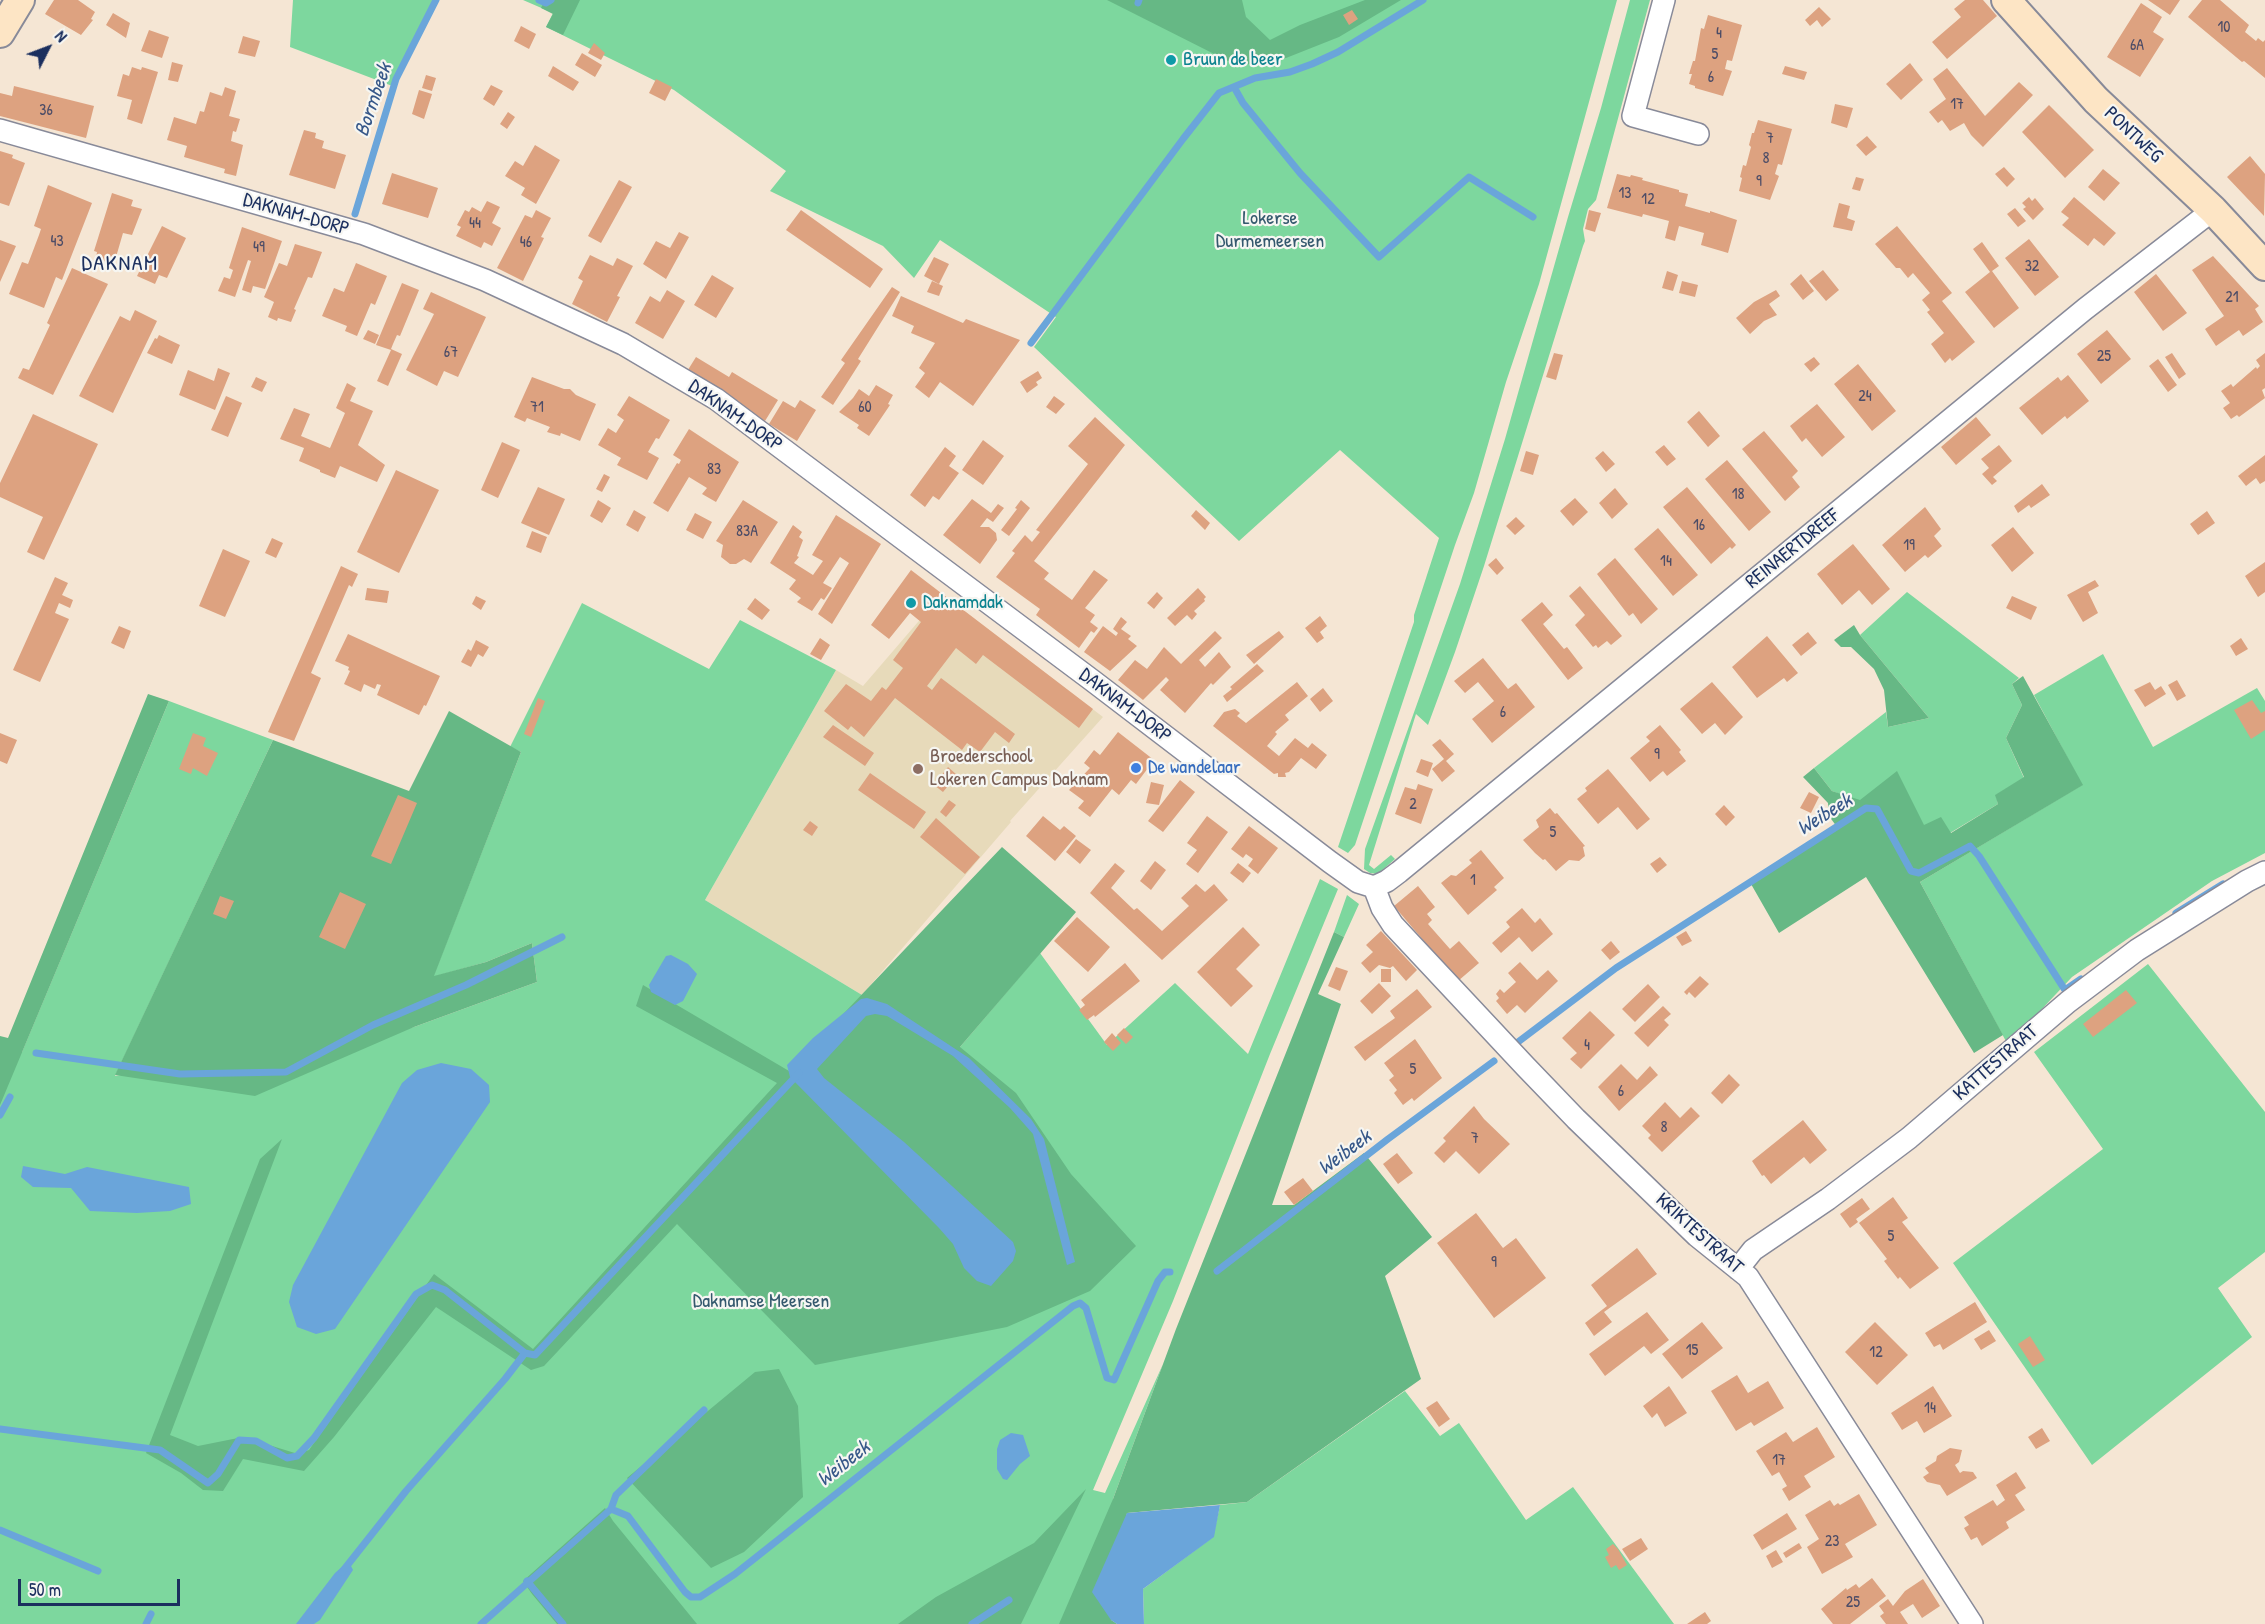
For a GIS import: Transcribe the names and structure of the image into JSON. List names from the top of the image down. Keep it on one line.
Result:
{"streets":{"street":["PONTWEG","DAKNAM-DORP","REINAERTDREEF","KATTESTRAAT","KRIKTESTRAAT"]},"crossings":[["PONTWEG","REINAERTDREEF"],["DAKNAM-DORP","REINAERTDREEF"],["DAKNAM-DORP","KRIKTESTRAAT"],["REINAERTDREEF","KRIKTESTRAAT"],["KATTESTRAAT","KRIKTESTRAAT"]],"districts":["DAKNAM"],"water":["Bormbeek","Weibeek"],"parks":["Lokerse Durmemeersen","Daknamse Meersen"],"places":["Bruun de beer","Daknamdak","De wandelaar","Broederschool Lokeren Campus Daknam"],"house_numbers":["10","4","6A","5","6","17","36","7","8","9","13","12","44","43","46","49","32","21","67","25","24","71","60","83","18","16","83A","19","14","6","9","2","5","1","4","5","6","8","7","5","9","15","12","14","17","23","25"],"scale_bar":"50 m","north":"top right"}
